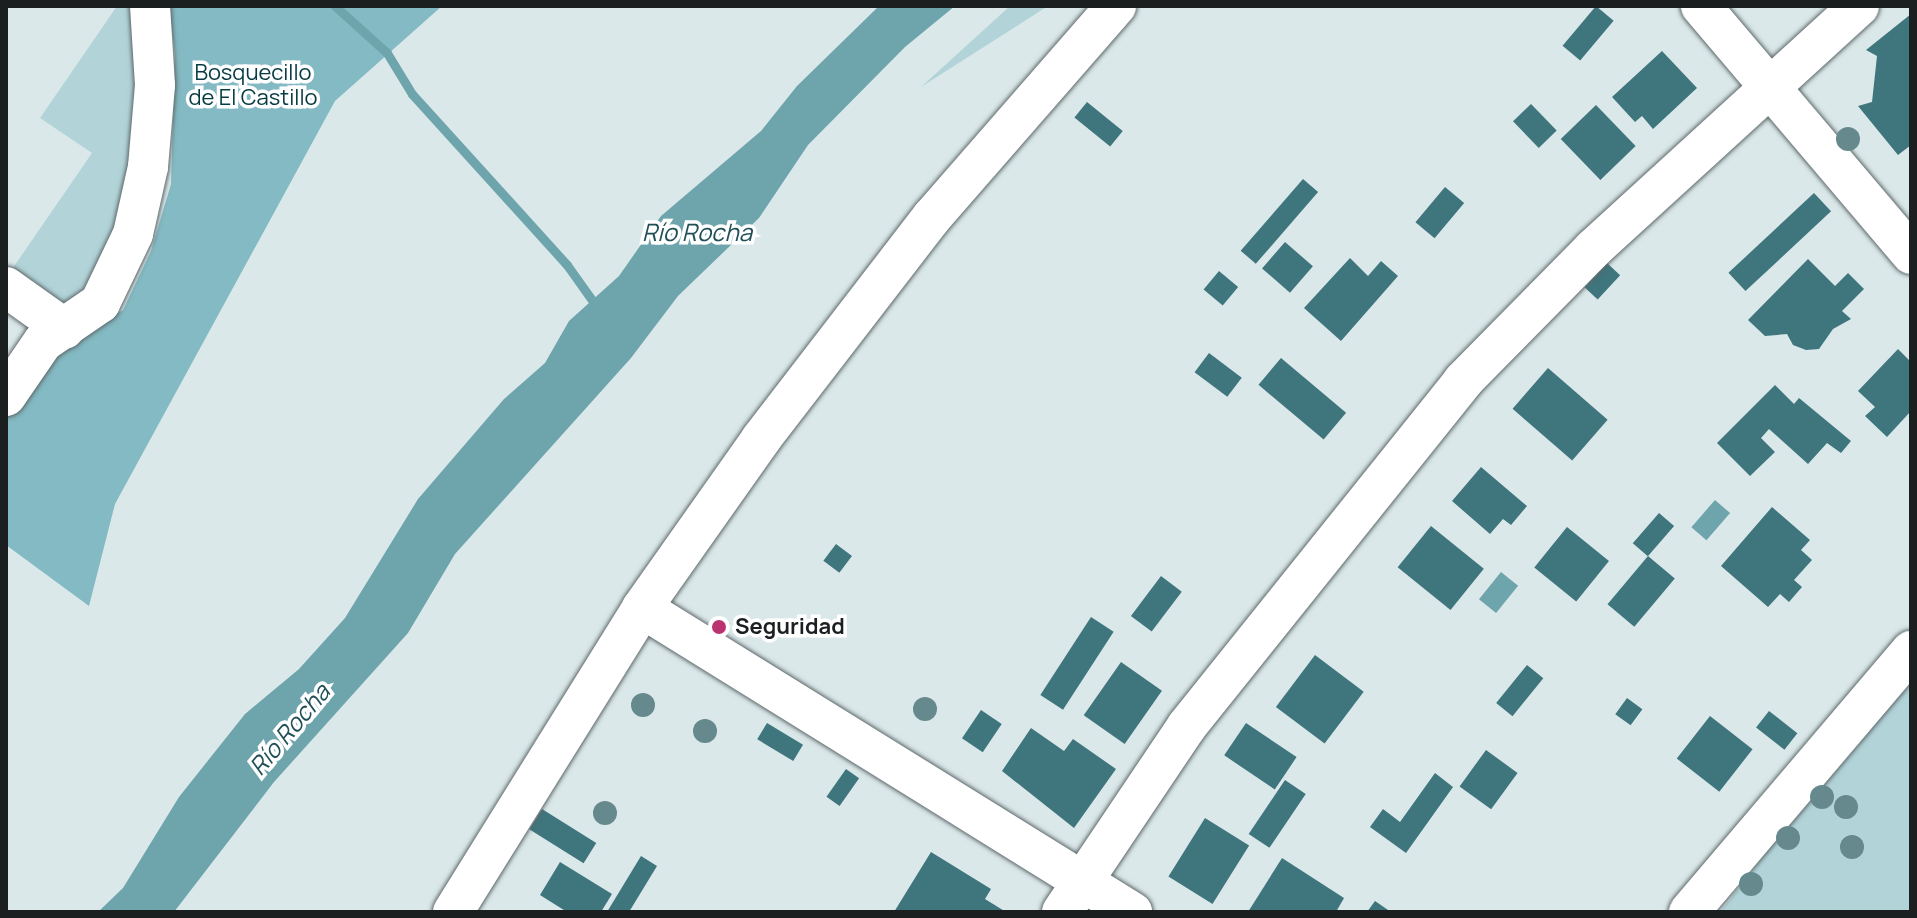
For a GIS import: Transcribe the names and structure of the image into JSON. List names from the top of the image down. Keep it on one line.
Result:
{"water":["Río Rocha"],"parks":["Bosquecillo de El Castillo"],"places":["Seguridad"]}
